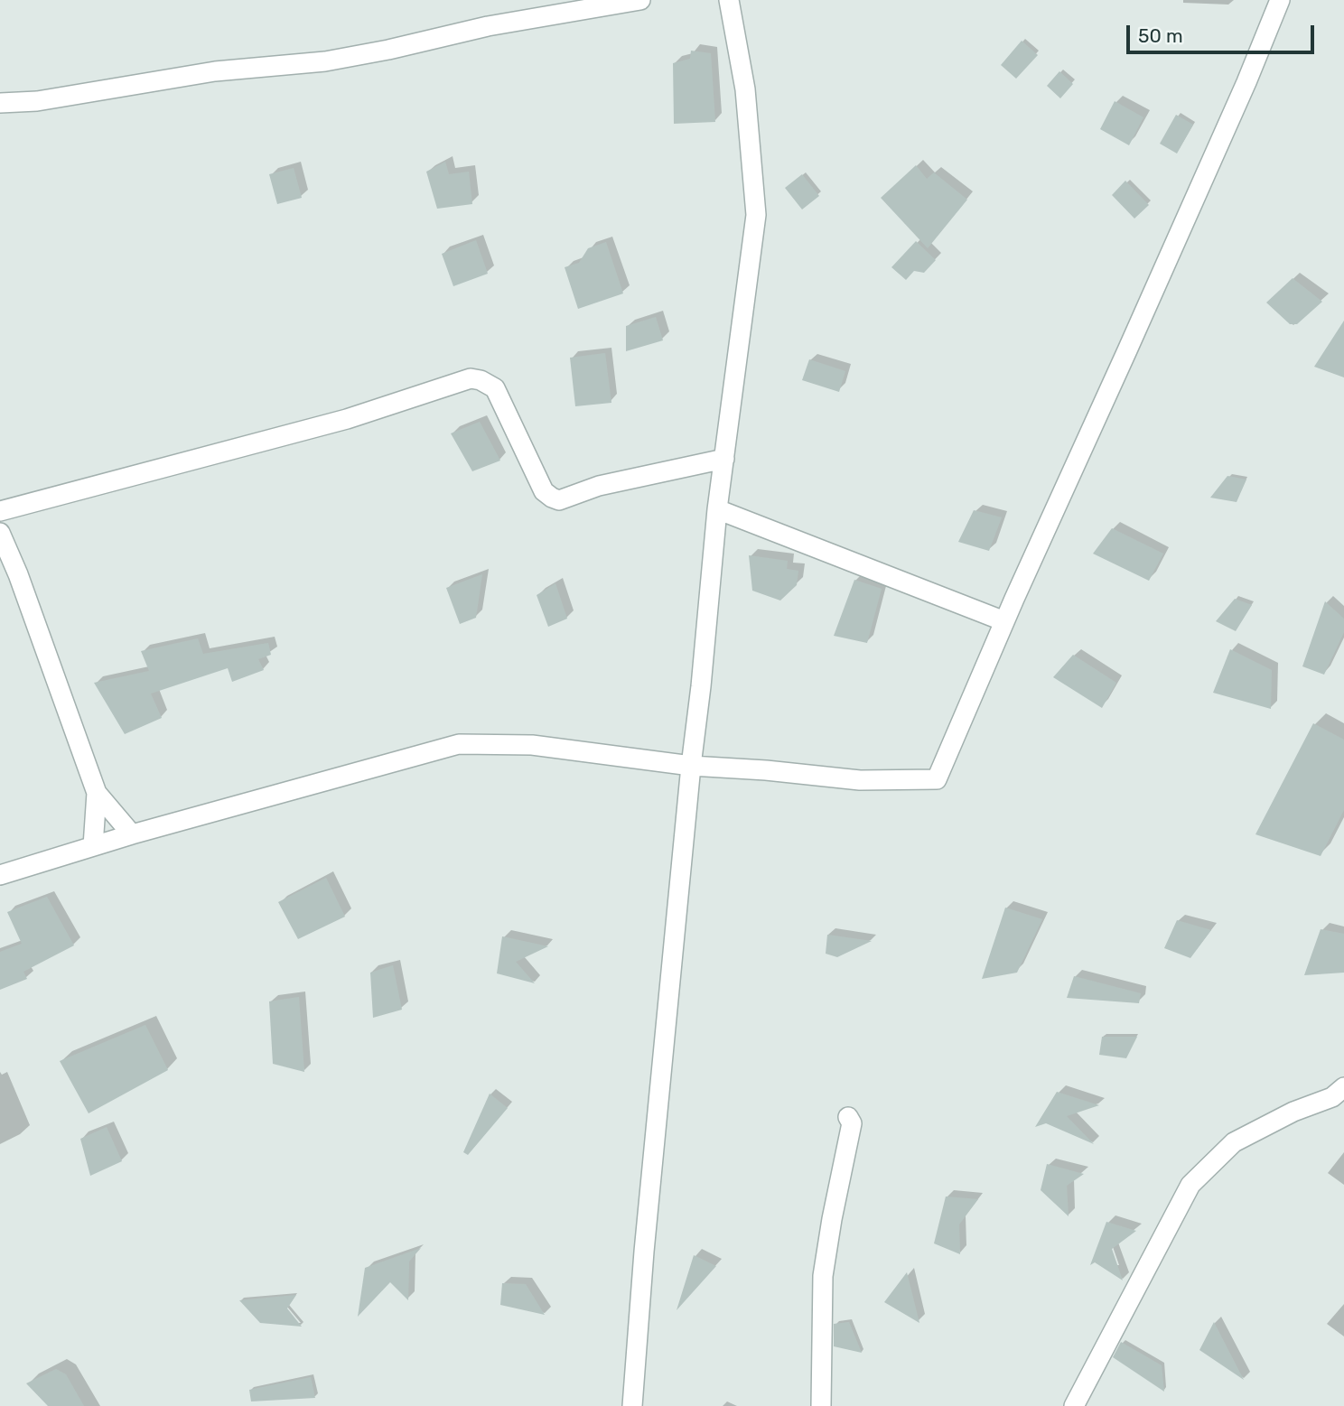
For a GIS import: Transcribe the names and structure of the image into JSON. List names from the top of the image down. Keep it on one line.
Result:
{"scale_bar":"50 m"}
